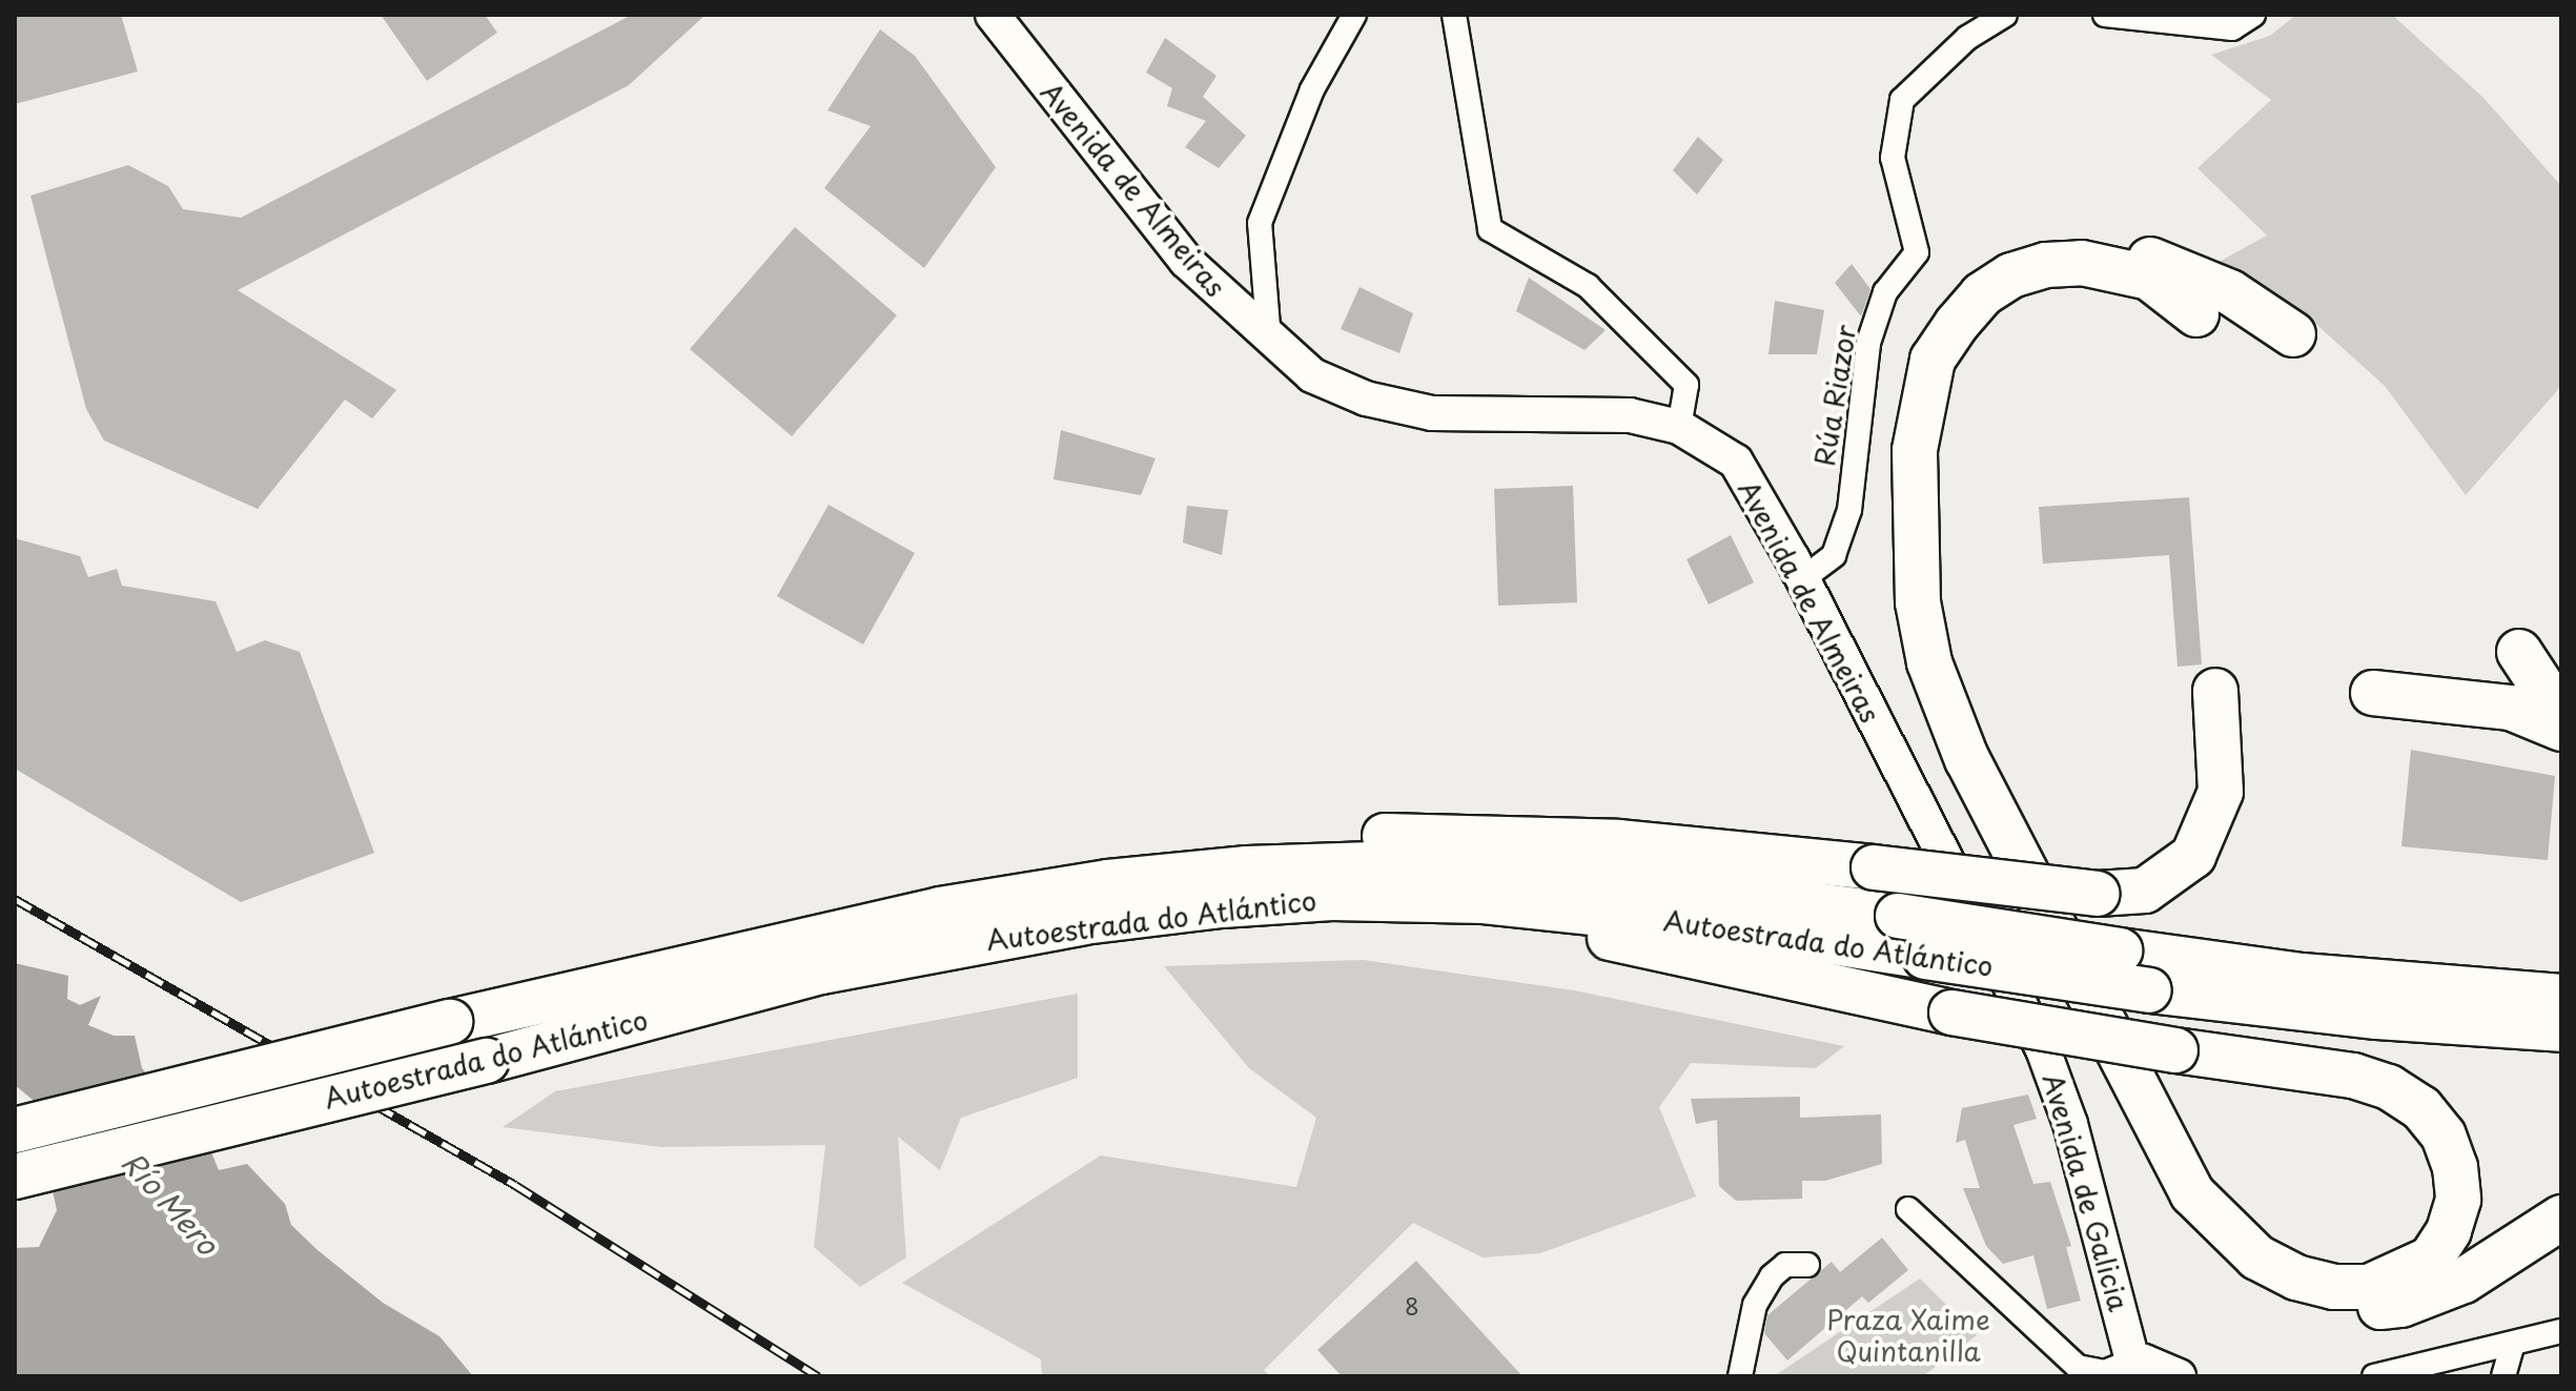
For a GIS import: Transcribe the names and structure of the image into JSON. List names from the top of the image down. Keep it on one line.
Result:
{"streets":{"highway":["Autoestrada do Atlántico"],"main road":["Avenida de Almeiras","Avenida de Galicia"],"street":["Rúa Riazor"]},"crossings":[["Avenida de Almeiras","Rúa Riazor"],["Avenida de Almeiras","Avenida de Galicia"]],"water":["Río Mero"],"parks":["Praza Xaime Quintanilla"],"house_numbers":["8"]}
